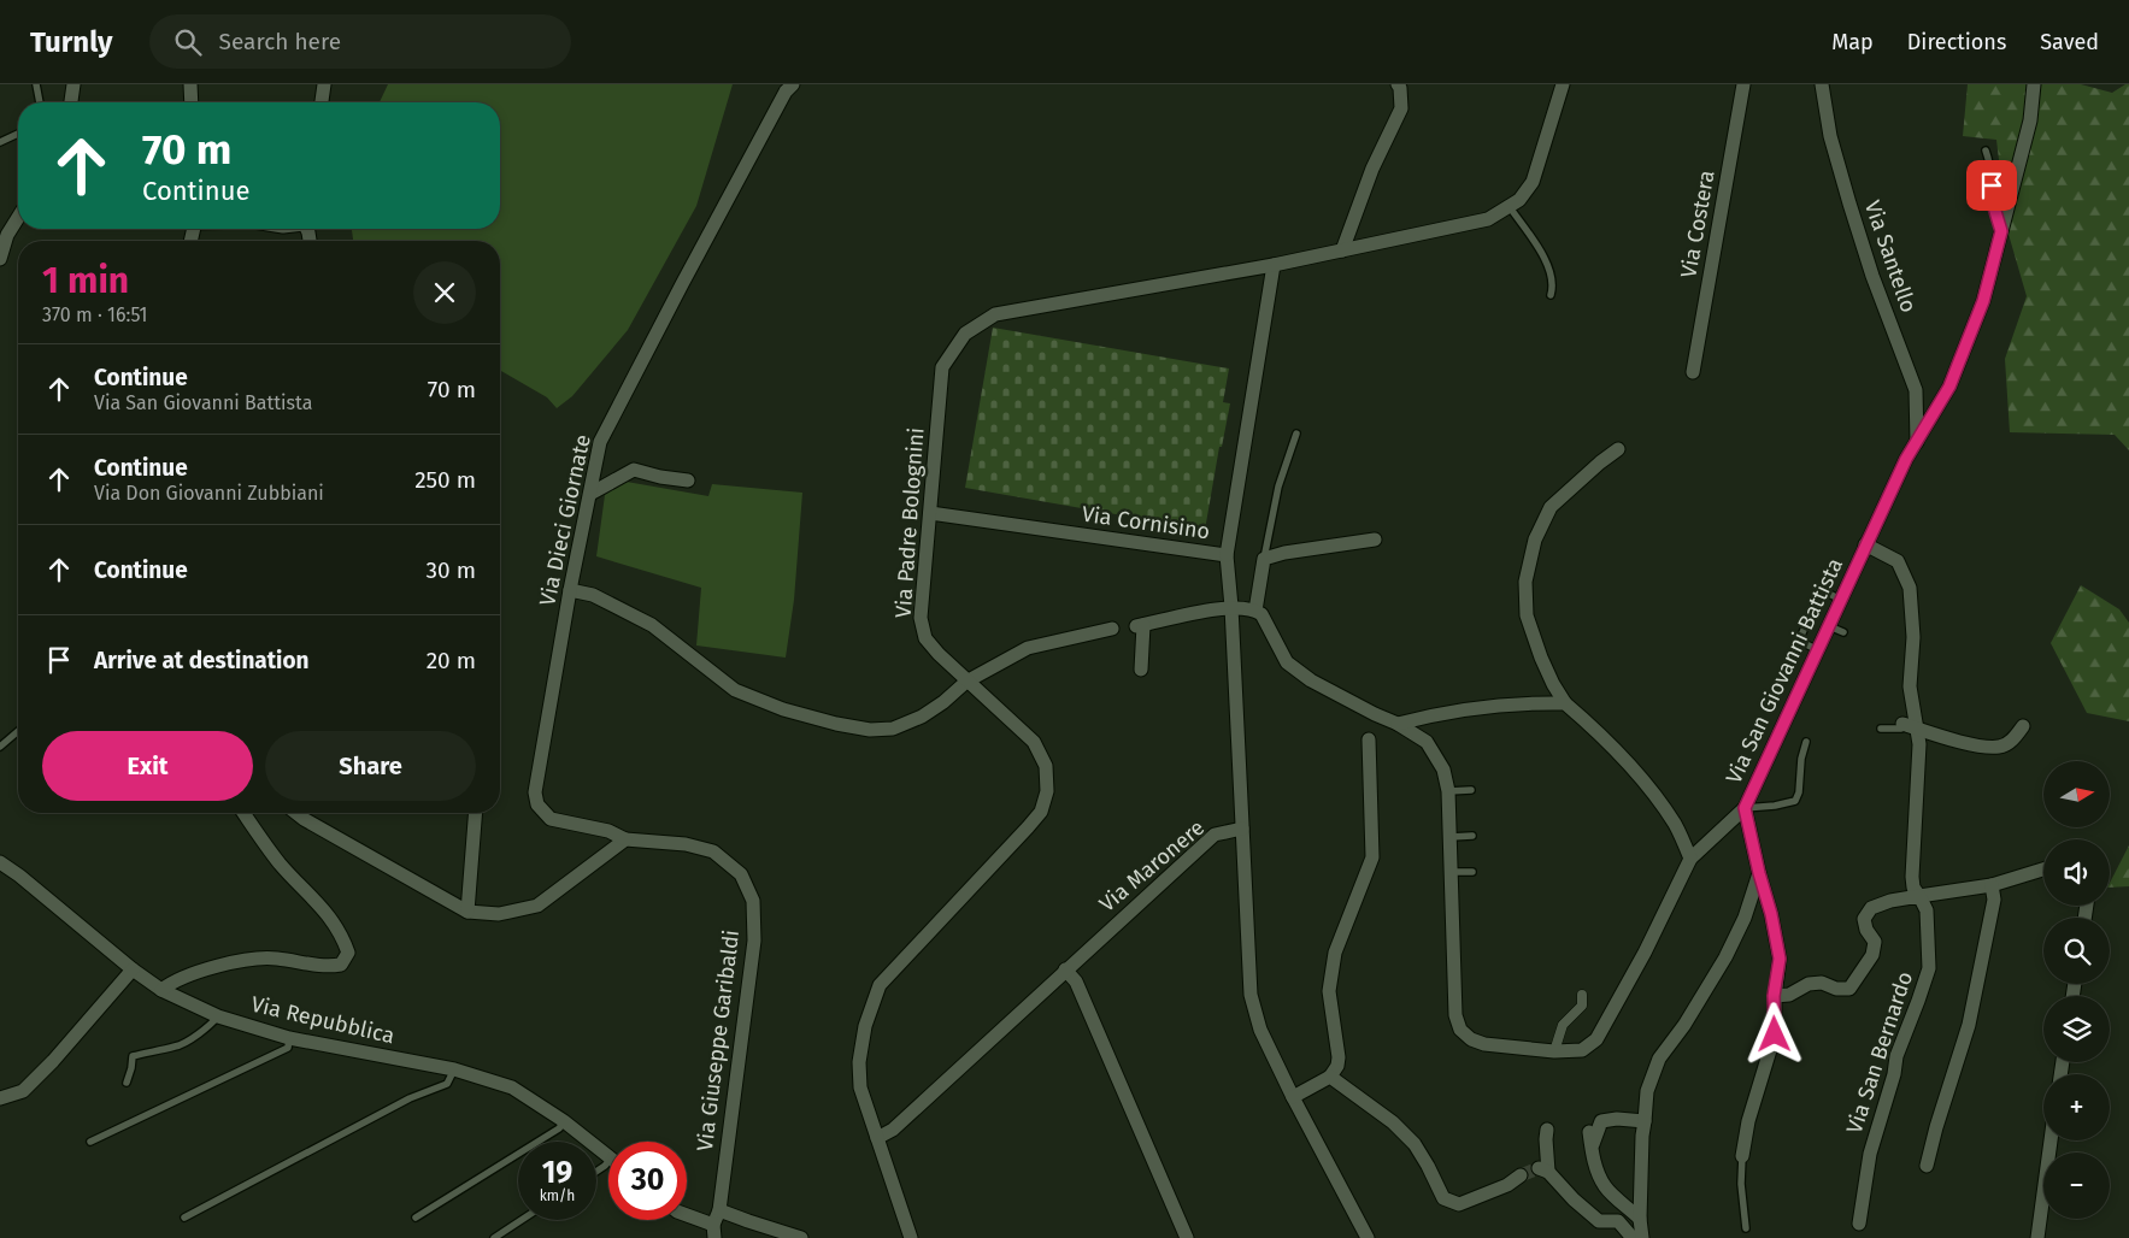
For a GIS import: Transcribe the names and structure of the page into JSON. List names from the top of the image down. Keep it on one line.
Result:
{"streets":{"street":["Via Costera","Via Santello","Via Dieci Giornate","Via Padre Bolognini","Via Cornisino","Via San Giovanni Battista","Via Maronere","Via Repubblica","Via Giuseppe Garibaldi","Via San Bernardo"]},"crossings":[["Via Santello","Via San Giovanni Battista"],["Via Dieci Giornate","Via Giuseppe Garibaldi"],["Via Padre Bolognini","Via Cornisino"],["Via Padre Bolognini","Via Maronere"],["Via Cornisino","Via Maronere"],["Via San Giovanni Battista","Via San Bernardo"]],"north":"right","page":{"header":"Turnly","search":"Search here","nav":["Map","Directions","Saved"],"turn":["70 m","Continue"],"heading":["1 min","370 m · 16:51"],"list":[{"name":"Continue","note":"Via San Giovanni Battista","value":"70 m"},{"name":"Continue","note":"Via Don Giovanni Zubbiani","value":"250 m"},{"name":"Continue","value":"30 m"},{"name":"Arrive at destination","value":"20 m"}],"buttons":["Exit","Share"],"map_buttons":["+","−"],"speed":"19 km/h","limit":"30"}}
